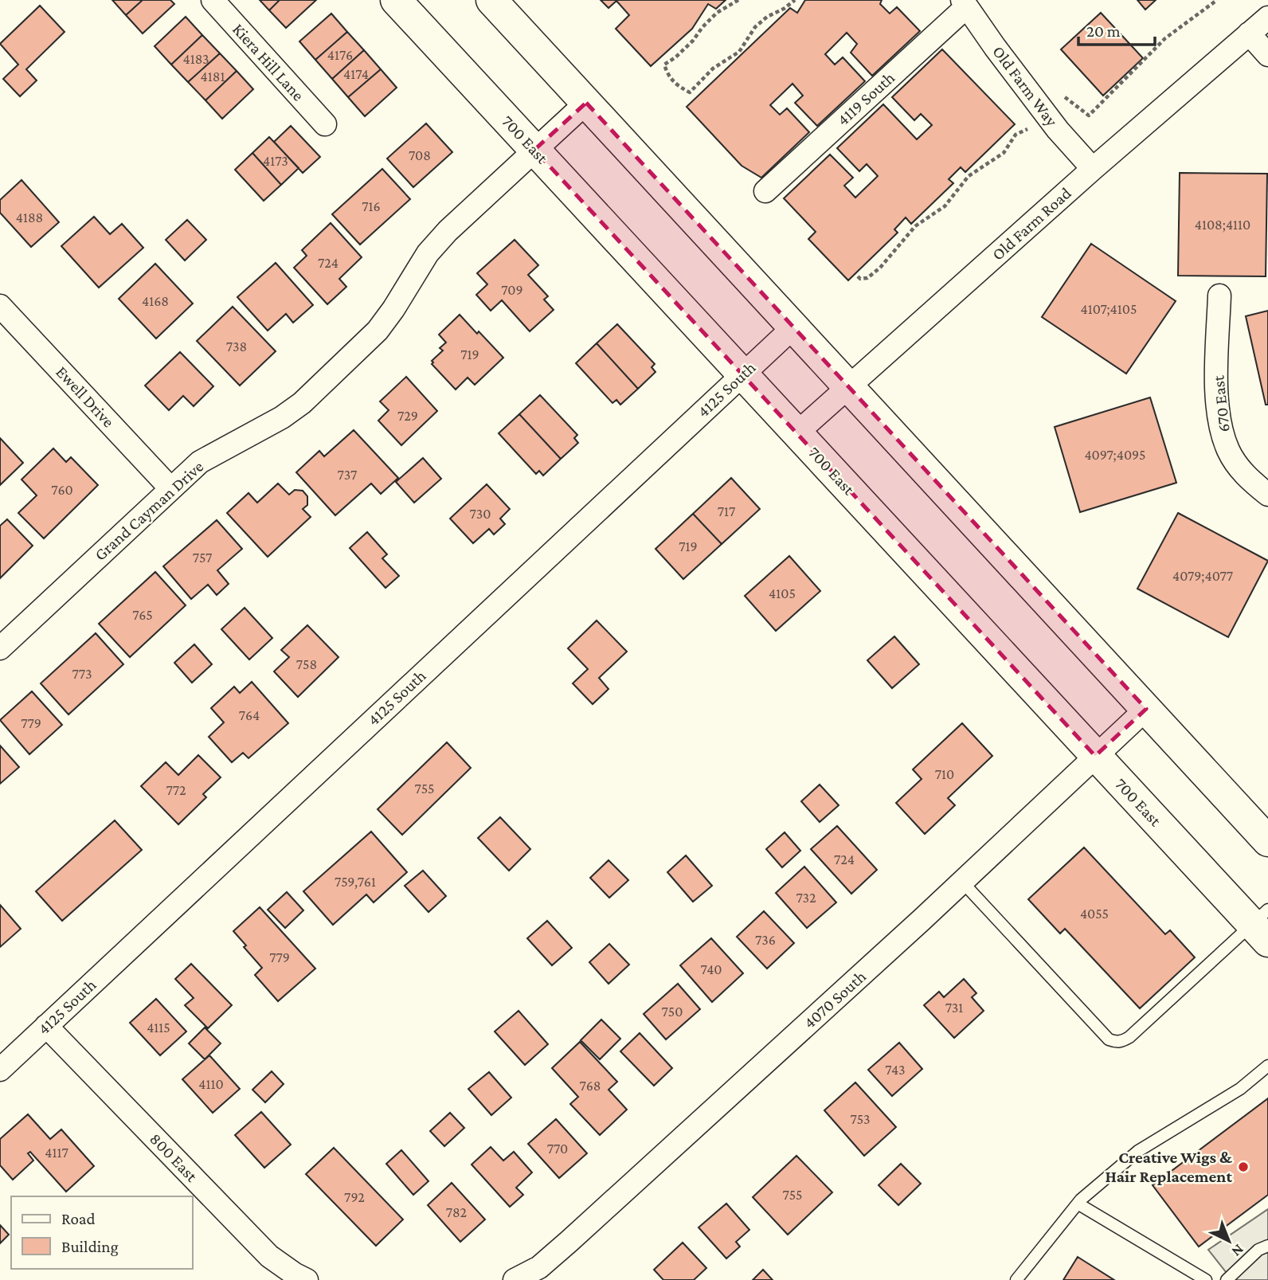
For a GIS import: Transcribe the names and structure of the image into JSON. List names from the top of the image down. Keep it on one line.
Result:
{"streets":{"main road":["700 East"],"street":["Kiera Hill Lane","Old Farm Way","4119 South","Old Farm Road","4125 South","Ewell Drive","670 East","Grand Cayman Drive","4070 South","800 East"]},"crossings":[["Old Farm Way","4119 South"],["Old Farm Way","Old Farm Road"],["700 East","Old Farm Road"],["700 East","4125 South"],["700 East","Grand Cayman Drive"],["700 East","4070 South"],["4125 South","800 East"],["Ewell Drive","Grand Cayman Drive"]],"places":["Creative Wigs & Hair Replacement"],"house_numbers":["4176","4183","4174","4181","708","4173","716","4188","4108;4110","724","709","4168","4107;4105","738","719","729","4097;4095","737","760","717","730","719","757","4079;4077","4105","765","758","773","764","779","710","755","772","724","759,761","732","4055","736","779","740","731","750","4115","743","4110","768","753","770","4117","755","792","782"],"legend":["Road","Building"],"scale_bar":"20 m","north":"bottom right"}
